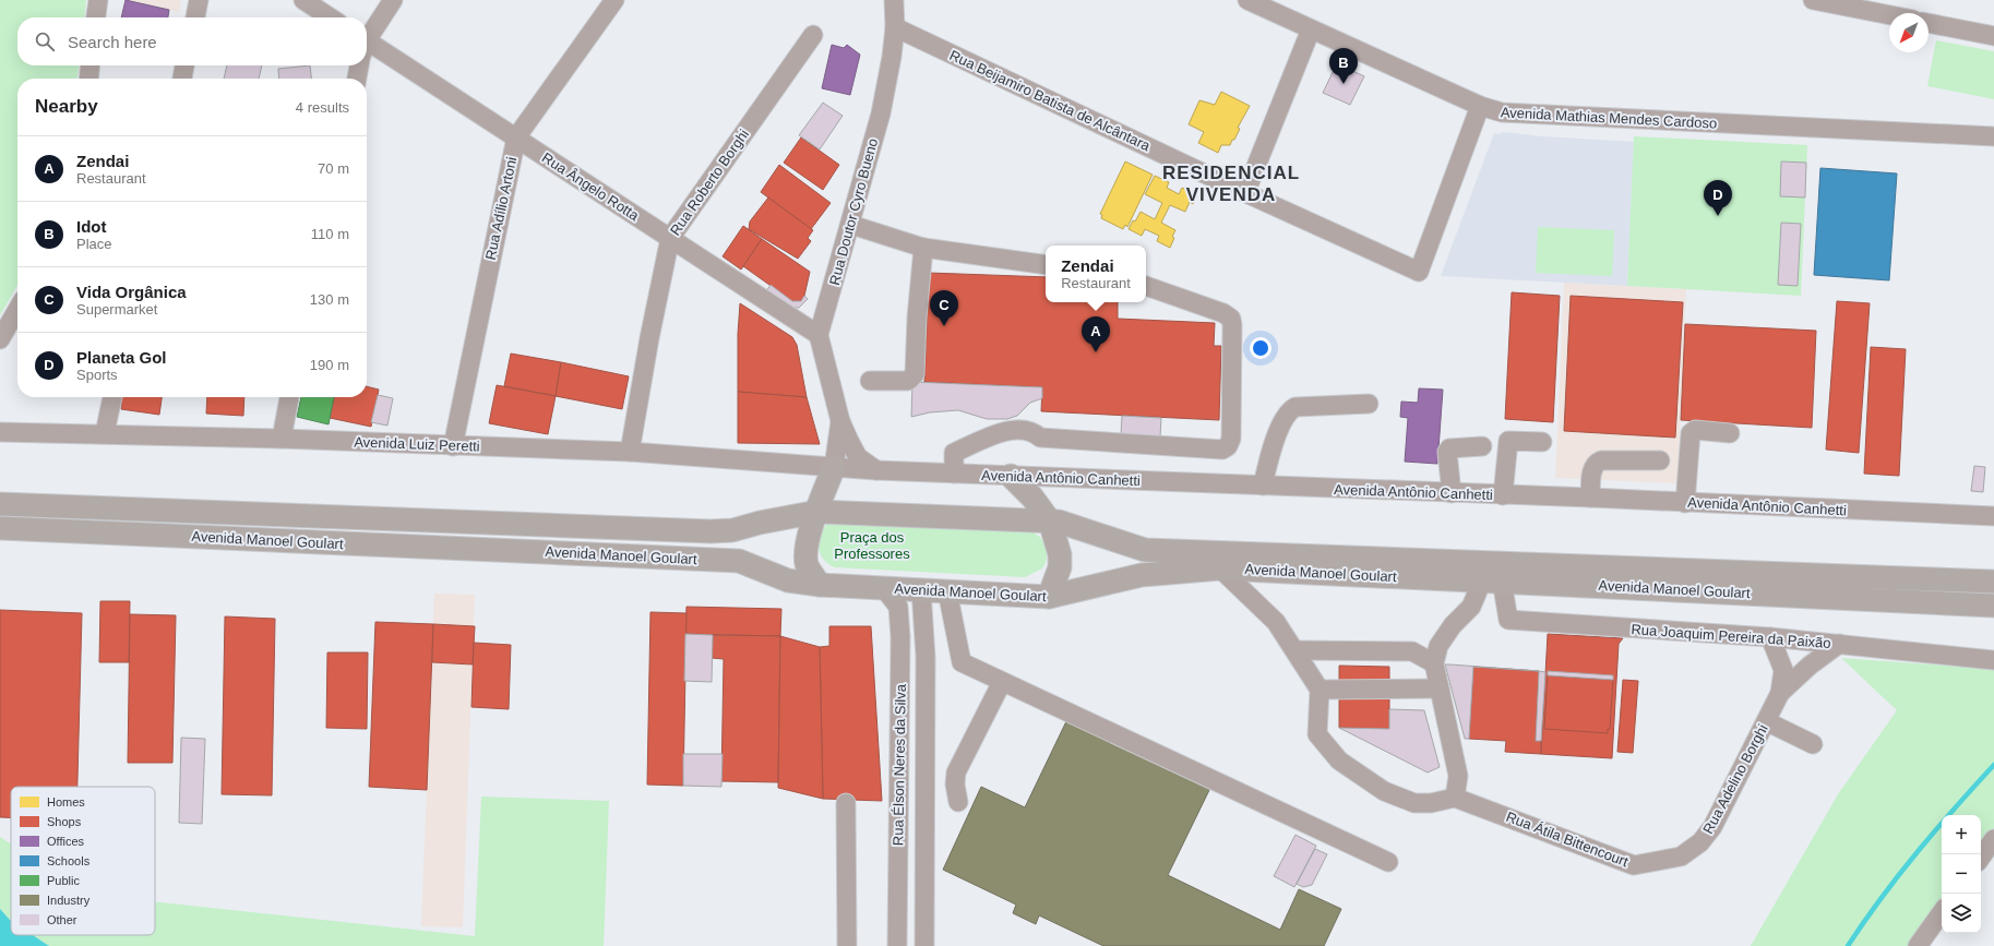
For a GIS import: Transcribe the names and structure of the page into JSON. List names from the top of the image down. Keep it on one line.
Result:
{"streets":{"main road":["Avenida Manoel Goulart"],"street":["Rua Beijamiro Batista de Alcântara","Avenida Mathias Mendes Cardoso","Rua Roberto Borghi","Rua Ângelo Rotta","Rua Adílio Artoni","Rua Doutor Cyro Bueno","Avenida Luiz Peretti","Avenida Antônio Canhetti","Rua Joaquim Pereira da Paixão","Rua Élson Neres da Silva","Rua Adelino Borghi","Rua Átila Bittencourt"]},"crossings":[["Rua Beijamiro Batista de Alcântara","Avenida Mathias Mendes Cardoso"],["Rua Beijamiro Batista de Alcântara","Rua Doutor Cyro Bueno"],["Rua Roberto Borghi","Rua Ângelo Rotta"],["Rua Roberto Borghi","Avenida Luiz Peretti"],["Rua Ângelo Rotta","Rua Adílio Artoni"],["Rua Ângelo Rotta","Rua Doutor Cyro Bueno"],["Rua Adílio Artoni","Avenida Luiz Peretti"],["Avenida Luiz Peretti","Avenida Antônio Canhetti"],["Avenida Manoel Goulart","Rua Joaquim Pereira da Paixão"],["Avenida Manoel Goulart","Rua Élson Neres da Silva"],["Rua Adelino Borghi","Rua Átila Bittencourt"]],"districts":["RESIDENCIAL VIVENDA"],"parks":["Praça dos Professores"],"legend":["Homes","Shops","Offices","Schools","Public","Industry","Other"],"north":"bottom left","page":{"search":"Search here","pins":["B","D","C","A"],"heading":["Nearby","4 results"],"list":[{"mark":"A","name":"Zendai","note":"Restaurant","value":"70 m"},{"mark":"B","name":"Idot","note":"Place","value":"110 m"},{"mark":"C","name":"Vida Orgânica","note":"Supermarket","value":"130 m"},{"mark":"D","name":"Planeta Gol","note":"Sports","value":"190 m"}],"popup":["Zendai","Restaurant"],"map_buttons":["+","−"]}}
